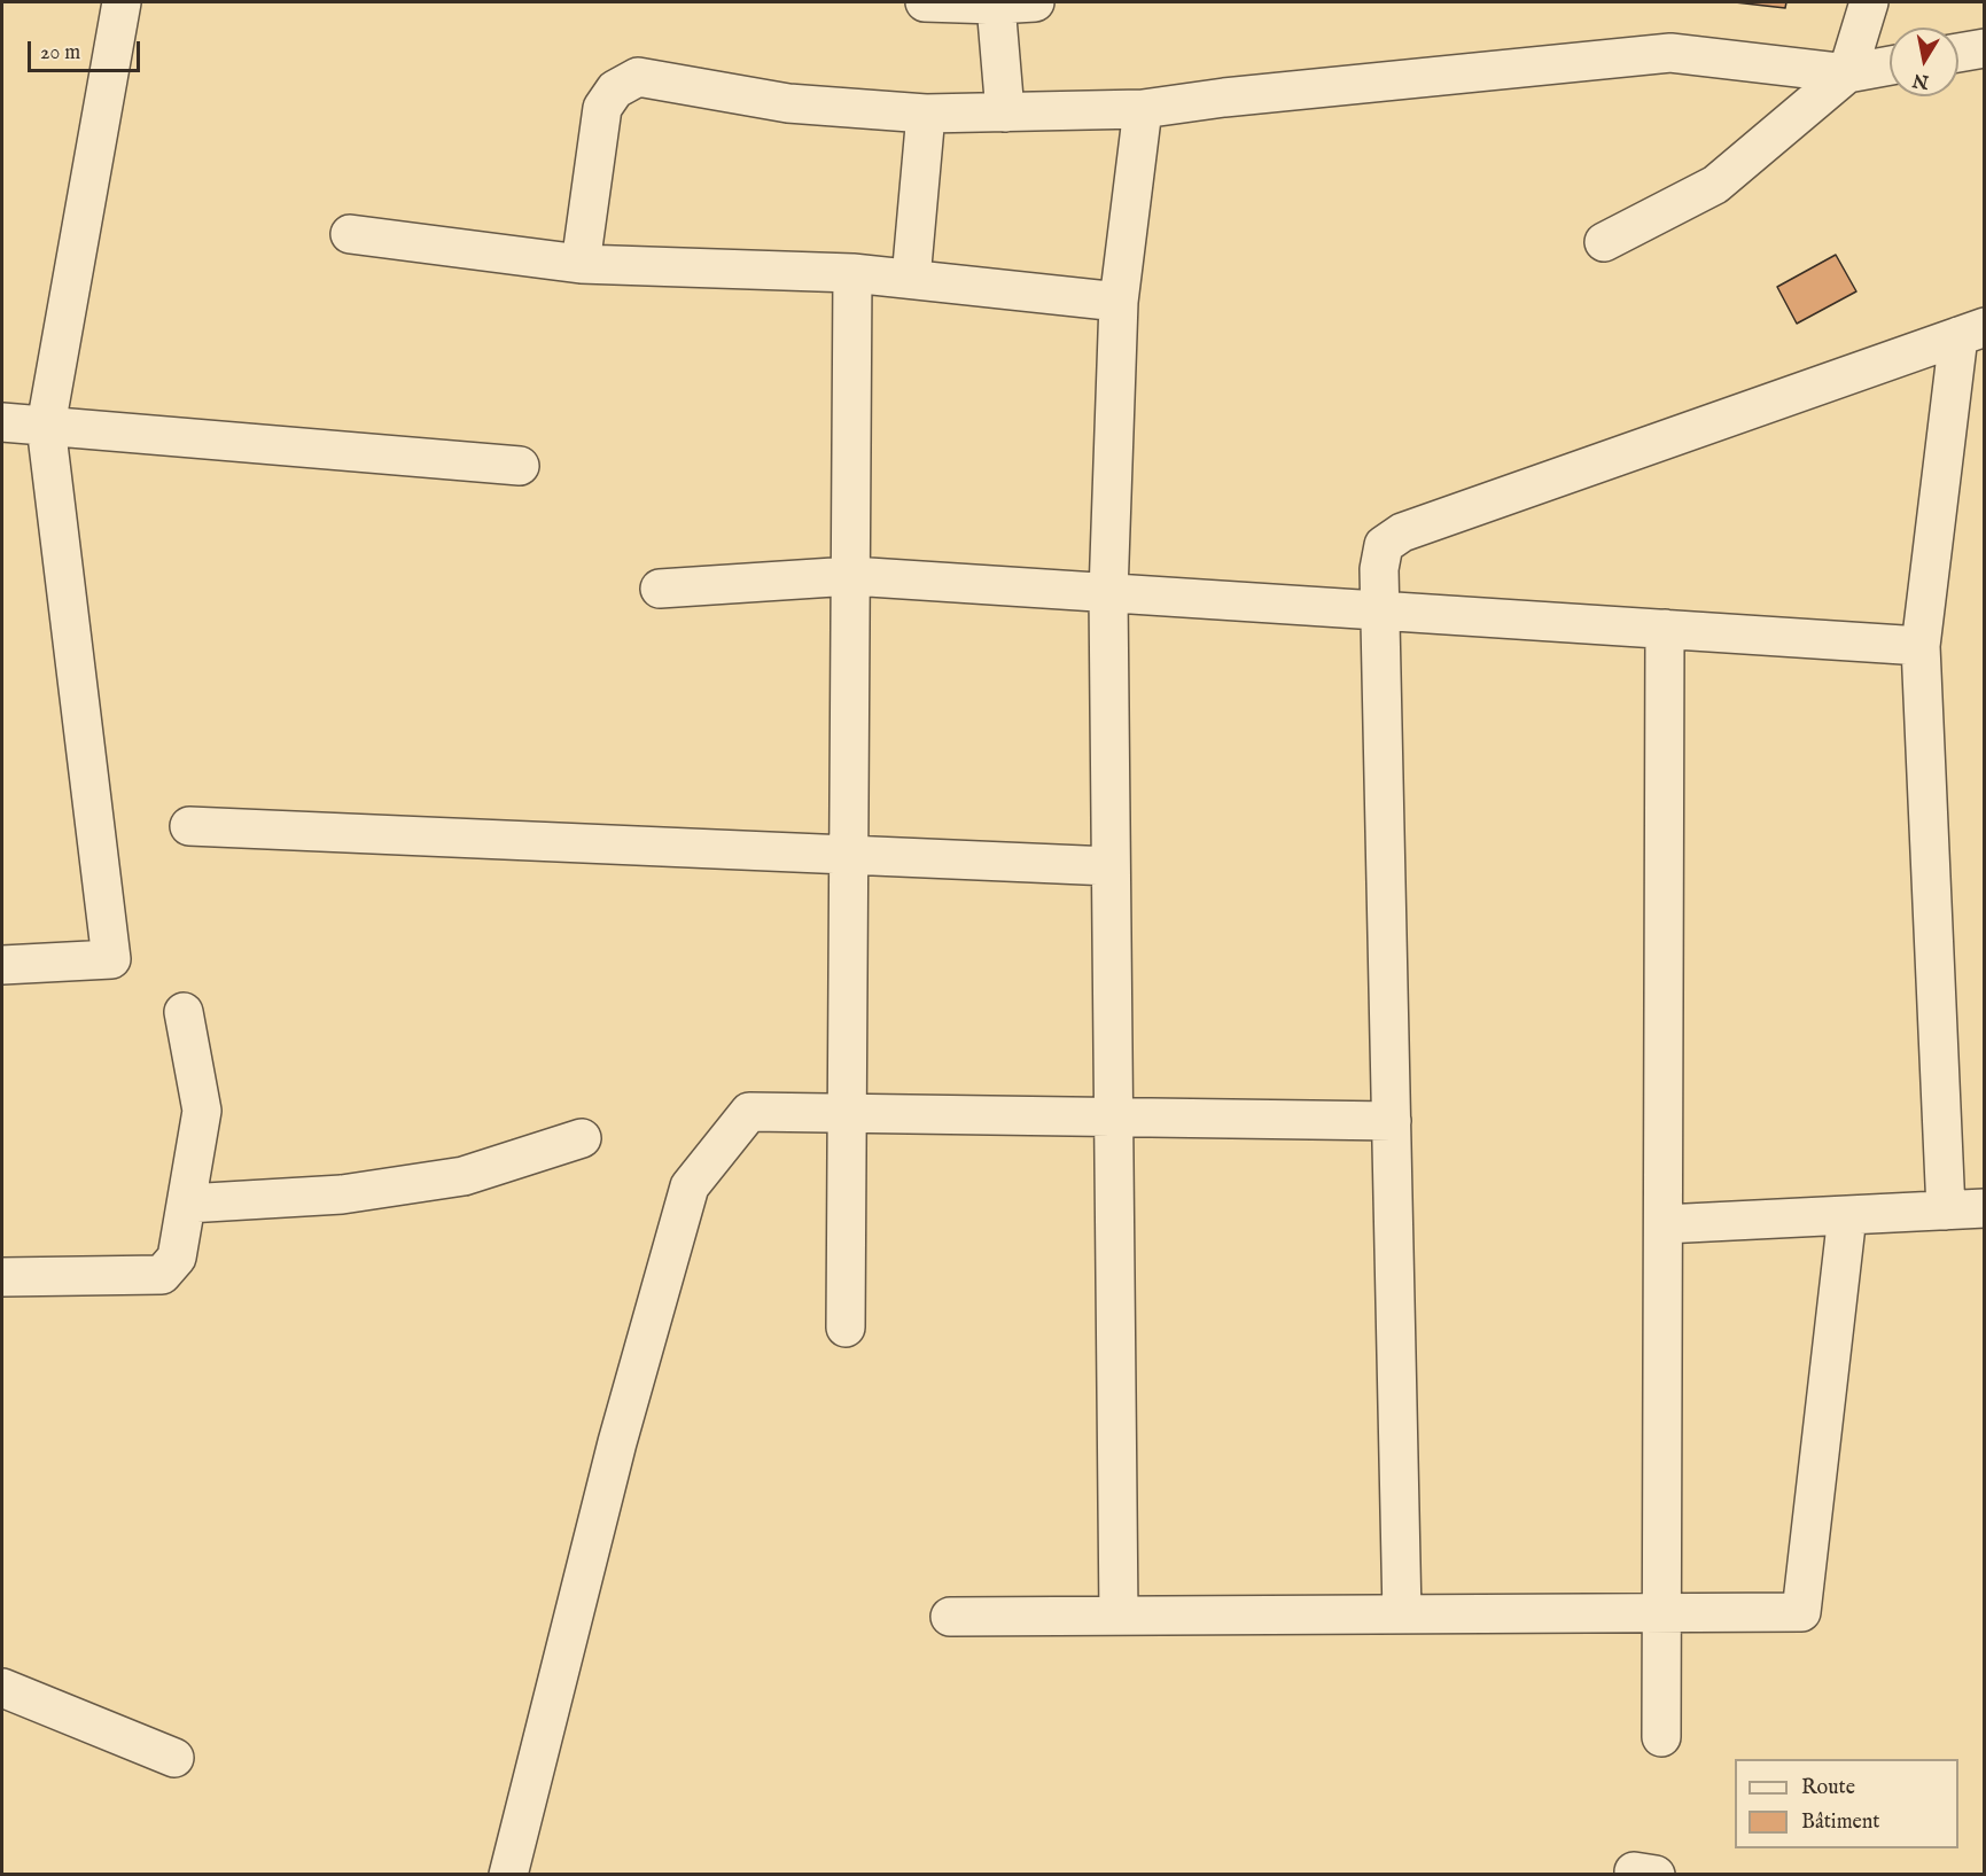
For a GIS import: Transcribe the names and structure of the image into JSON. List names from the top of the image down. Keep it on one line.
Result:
{"legend":["Route","Bâtiment"],"scale_bar":"20 m","north":"bottom"}
